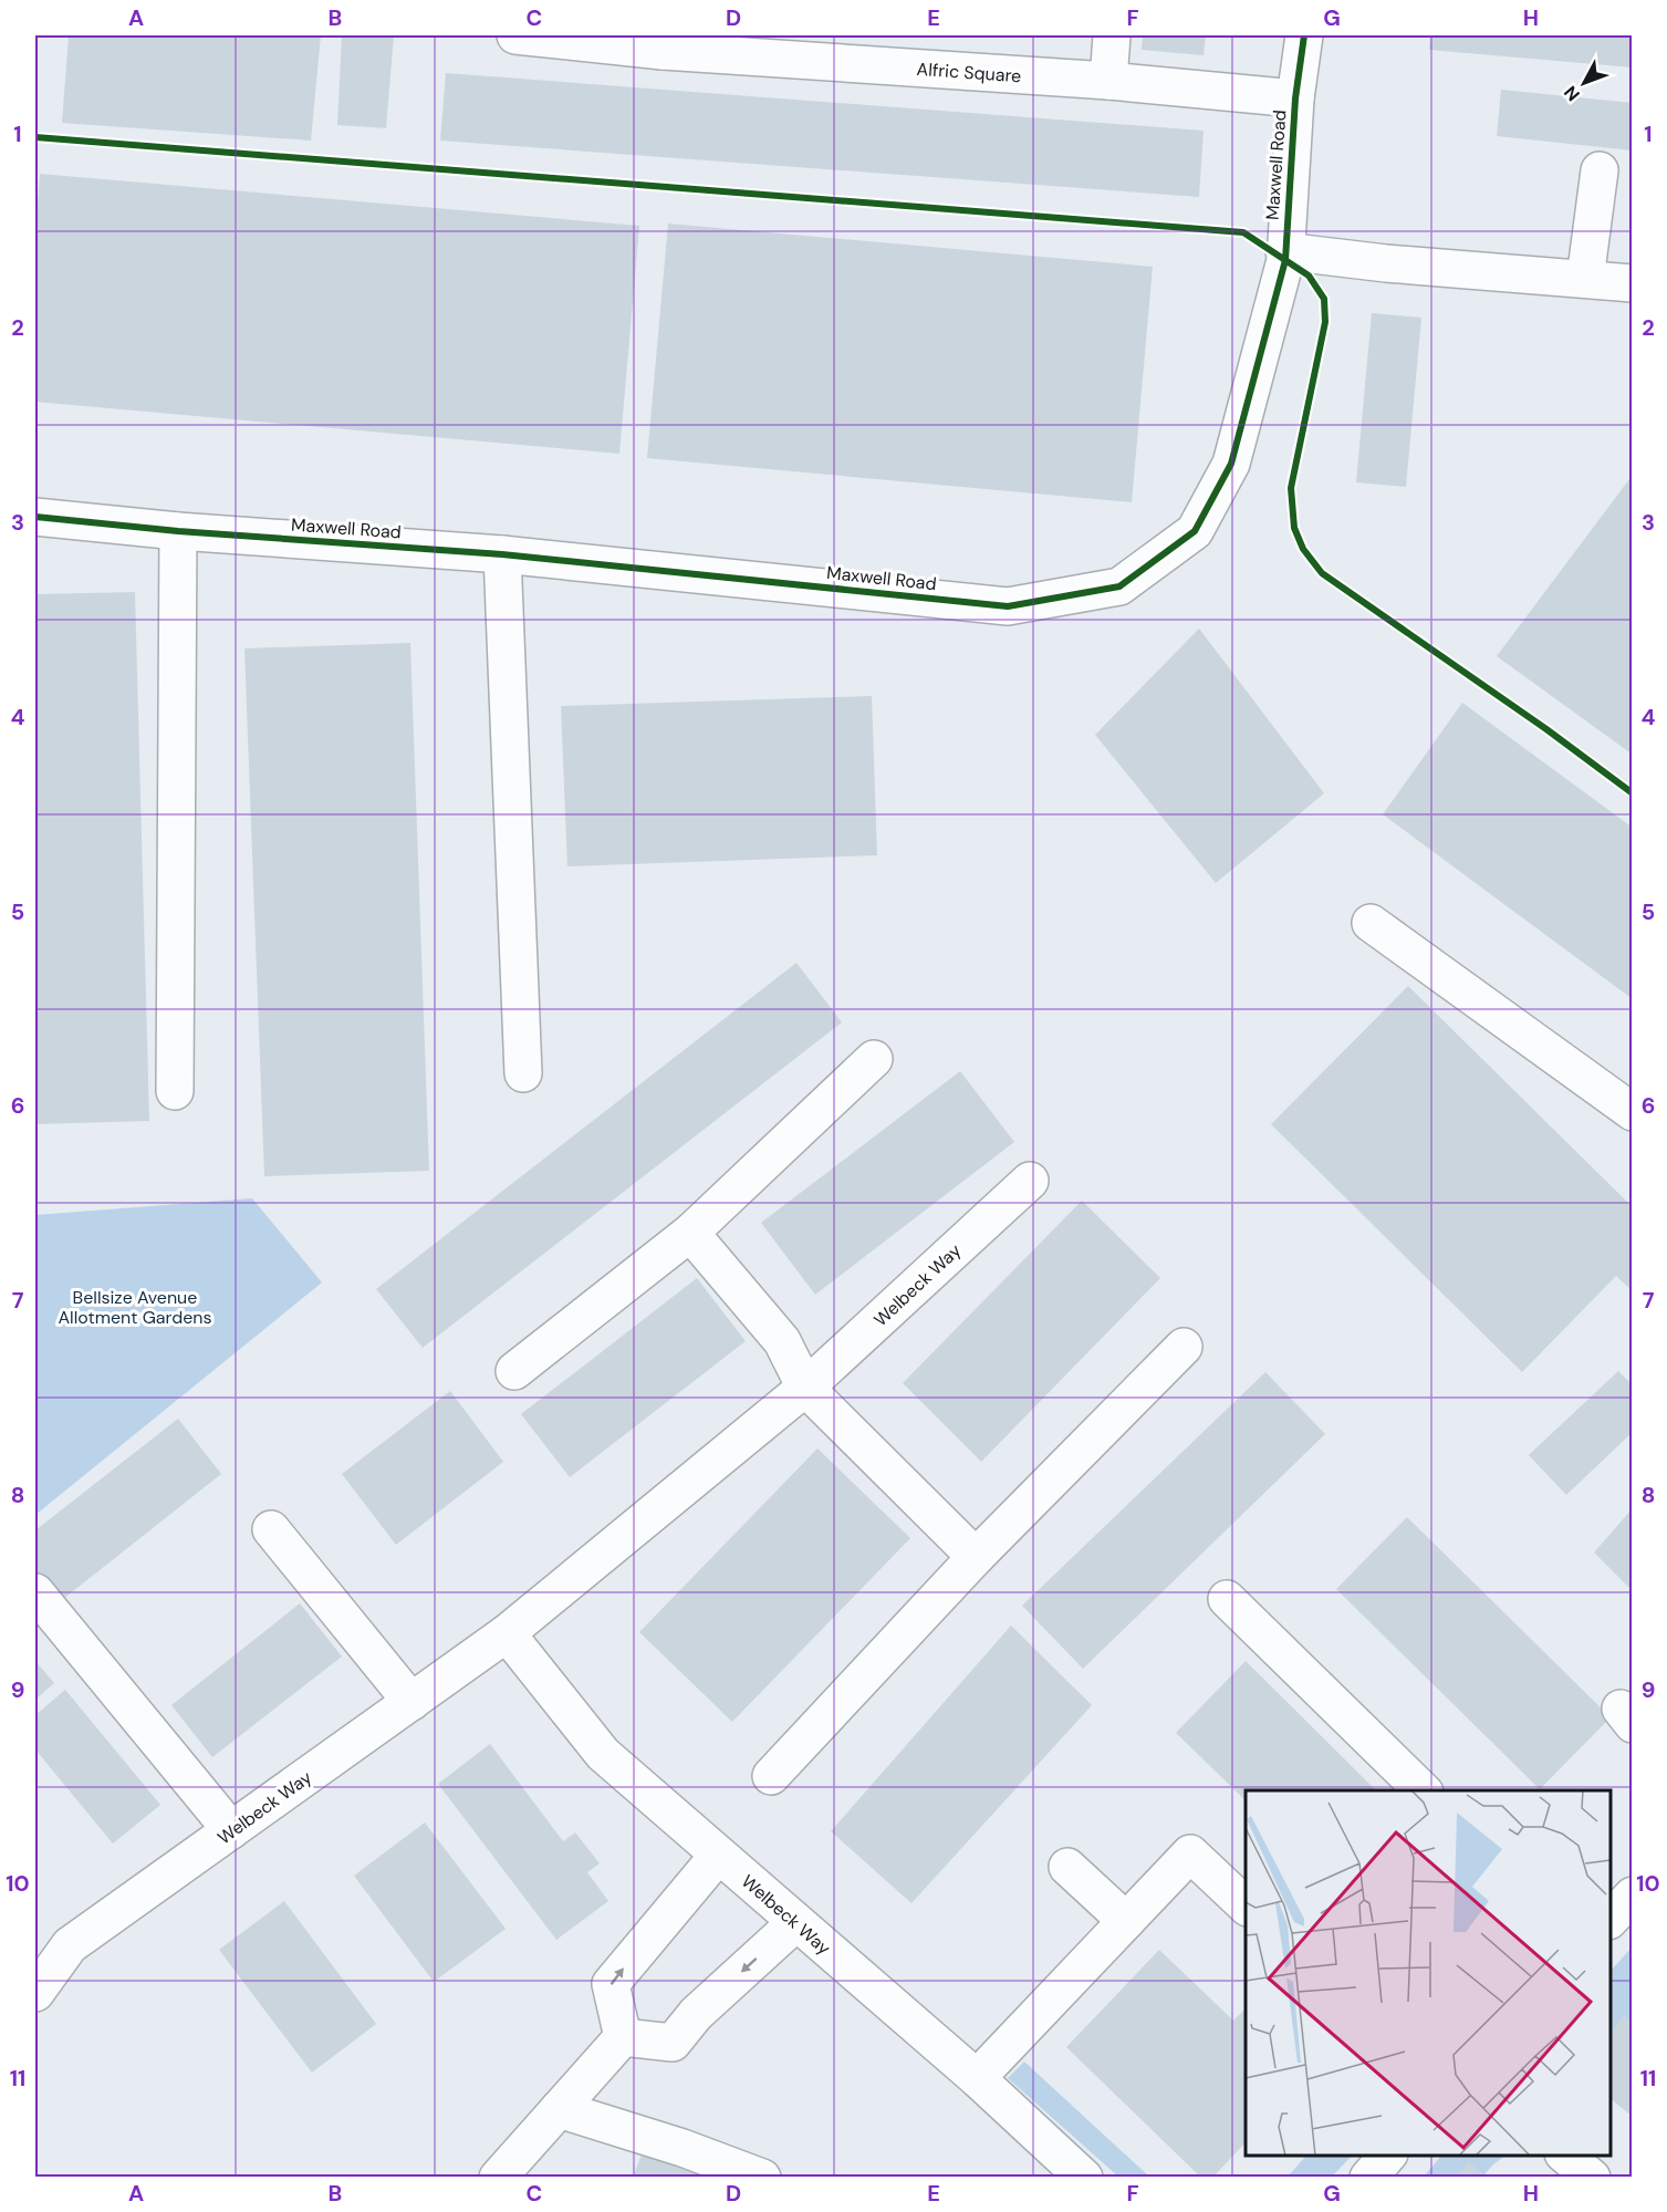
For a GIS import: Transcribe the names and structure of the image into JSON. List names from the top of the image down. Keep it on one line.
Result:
{"streets":{"street":["Alfric Square","Maxwell Road","Welbeck Way"]},"crossings":[["Alfric Square","Maxwell Road"]],"parks":["Bellsize Avenue Allotment Gardens"],"north":"bottom left","grid":{"columns":["A","B","C","D","E","F","G","H"],"rows":["1","2","3","4","5","6","7","8","9","10","11"]}}
